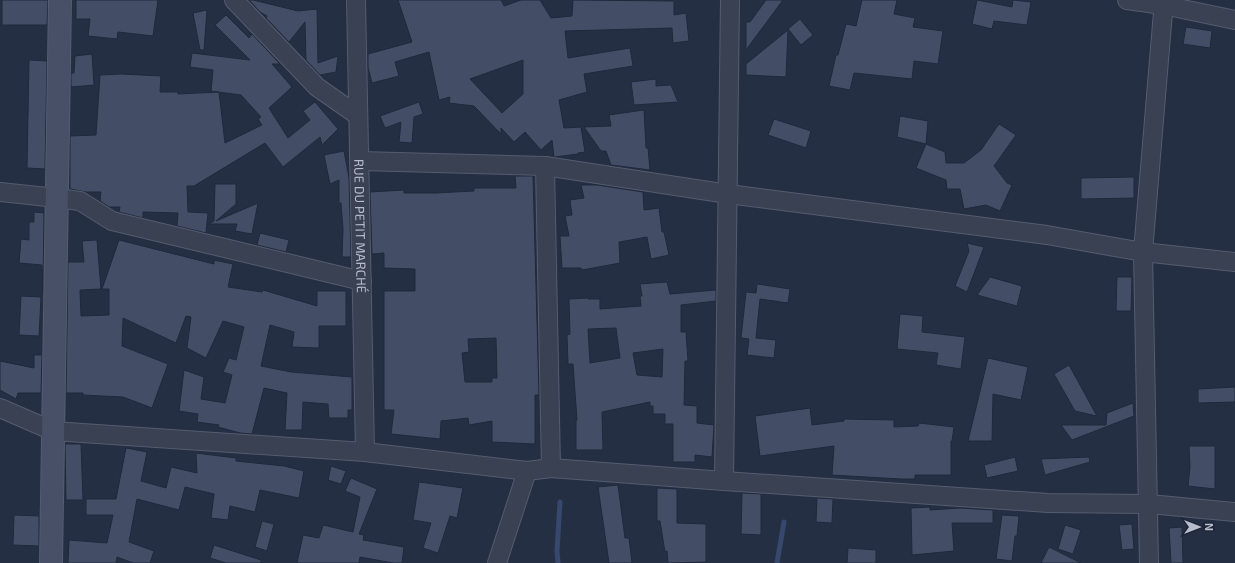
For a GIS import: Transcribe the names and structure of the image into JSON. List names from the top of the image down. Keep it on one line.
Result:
{"streets":{"street":["RUE DU PETIT MARCHÉ"]},"north":"right"}
